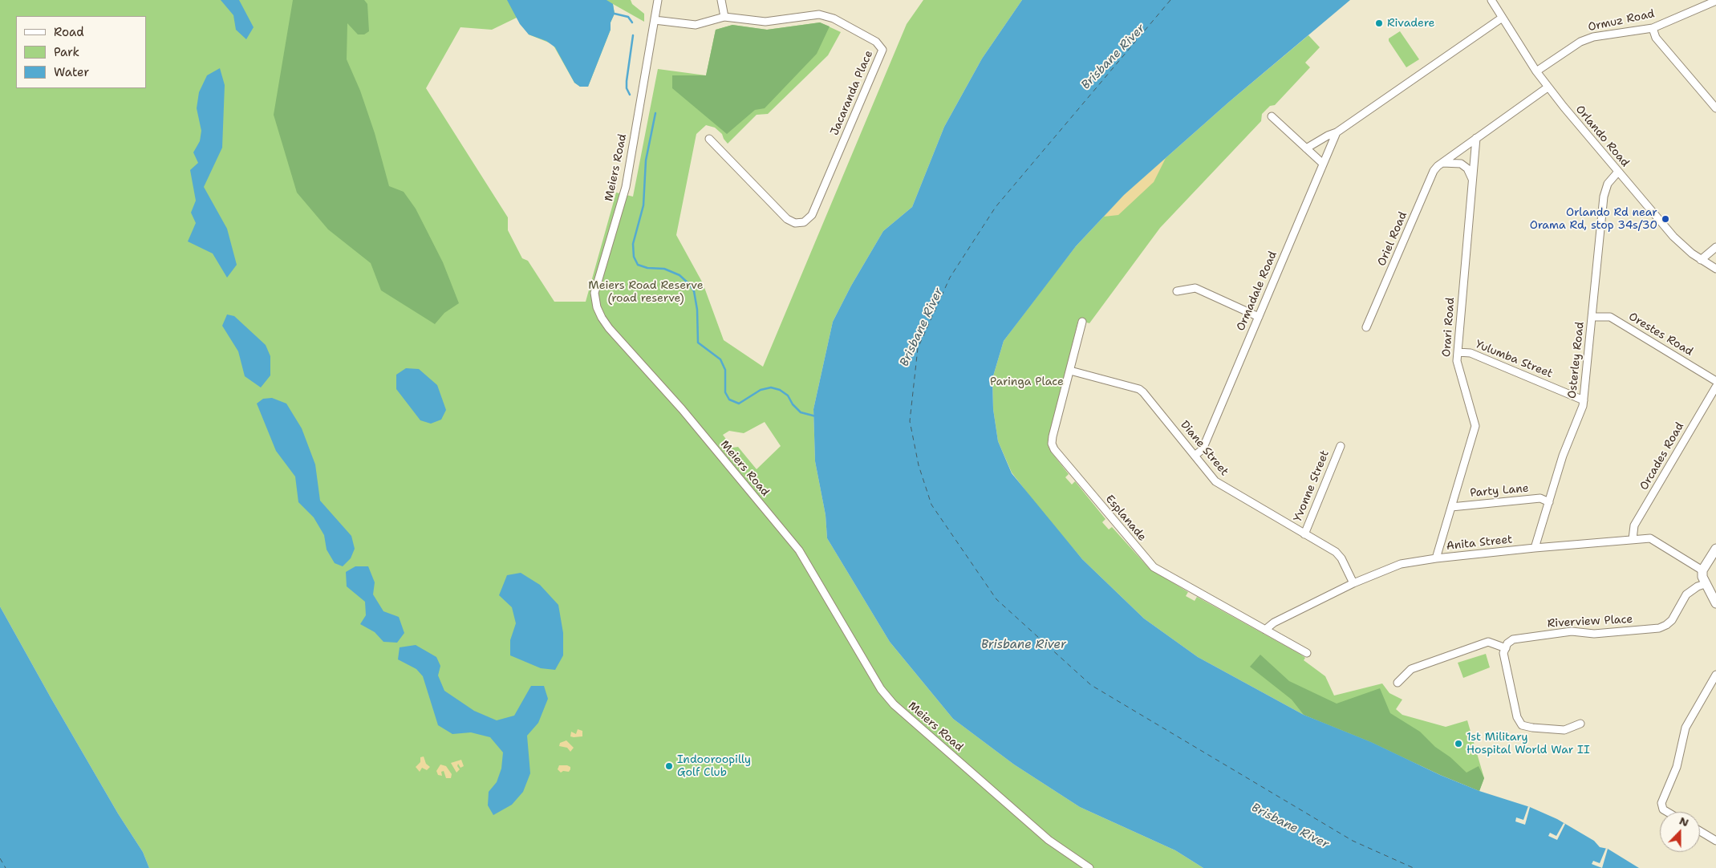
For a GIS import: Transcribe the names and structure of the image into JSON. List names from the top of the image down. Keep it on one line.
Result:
{"streets":{"street":["Ormuz Road","Jacaranda Place","Orlando Road","Meiers Road","Oriel Road","Ormadale Road","Orari Road","Orestes Road","Yulumba Street","Osterley Road","Diane Street","Orcades Road","Yvonne Street","Party Lane","Esplanade","Anita Street","Riverview Place"]},"crossings":[["Ormuz Road","Orlando Road"],["Jacaranda Place","Meiers Road"],["Orlando Road","Oriel Road"],["Orlando Road","Osterley Road"],["Oriel Road","Orari Road"],["Ormadale Road","Diane Street"],["Orari Road","Yulumba Street"],["Orari Road","Party Lane"],["Orari Road","Anita Street"],["Orestes Road","Osterley Road"],["Yulumba Street","Osterley Road"],["Osterley Road","Party Lane"],["Osterley Road","Anita Street"],["Diane Street","Yvonne Street"],["Diane Street","Esplanade"],["Diane Street","Anita Street"],["Orcades Road","Anita Street"],["Esplanade","Anita Street"]],"water":["Brisbane River"],"parks":["Meiers Road Reserve (road reserve)","Paringa Place"],"places":["Rivadere","Orlando Rd near Orama Rd, stop 34s/30","1st Military Hospital World War II","Indooroopilly Golf Club"],"legend":["Road","Park","Water"],"north":"top"}
